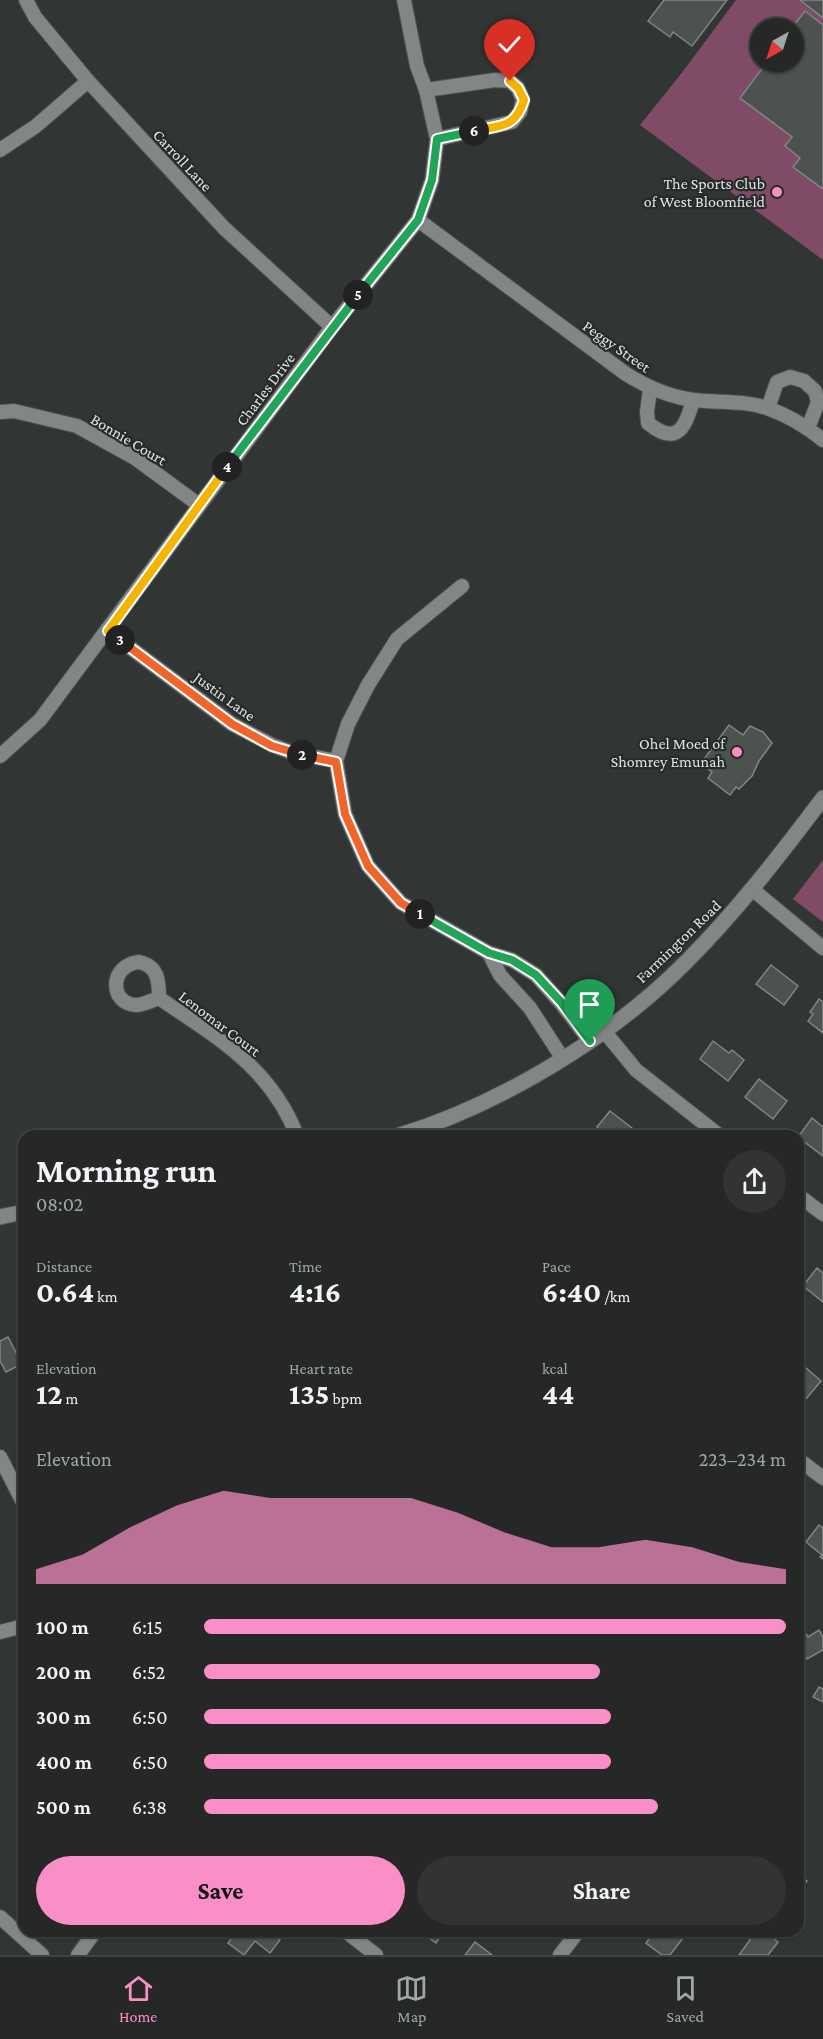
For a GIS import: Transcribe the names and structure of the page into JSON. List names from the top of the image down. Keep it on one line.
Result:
{"streets":{"street":["Carroll Lane","Peggy Street","Charles Drive","Bonnie Court","Justin Lane","Farmington Road","Lenomar Court"]},"crossings":[["Carroll Lane","Charles Drive"],["Peggy Street","Charles Drive"],["Charles Drive","Bonnie Court"],["Charles Drive","Justin Lane"]],"places":["The Sports Club of West Bloomfield","Ohel Moed of Shomrey Emunah"],"north":"bottom left","page":{"pins":["6","5","4","3","2","1"],"heading":["Morning run","08:02"],"stats":[["Distance","0.64 km"],["Time","4:16"],["Pace","6:40 /km"],["Elevation","12 m"],["Heart rate","135 bpm"],["kcal","44"]],"chart":["Elevation","223–234 m"],"list":[{"name":"100 m","note":"6:15"},{"name":"200 m","note":"6:52"},{"name":"300 m","note":"6:50"},{"name":"400 m","note":"6:50"},{"name":"500 m","note":"6:38"}],"buttons":["Save","Share"],"tabs":["Home","Map","Saved"]}}
